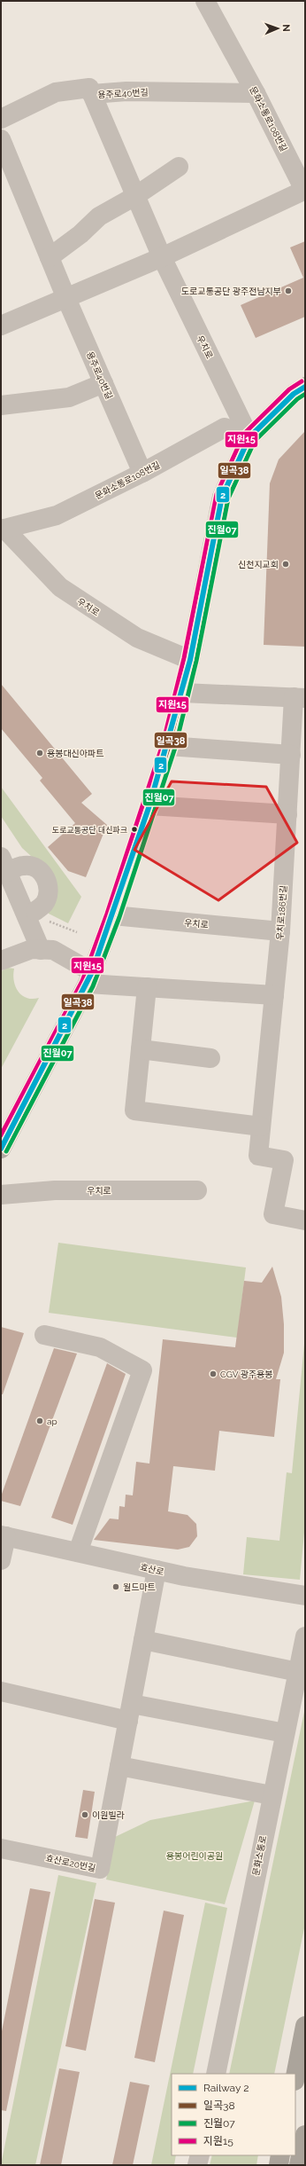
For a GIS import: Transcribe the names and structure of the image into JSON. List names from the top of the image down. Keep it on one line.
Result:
{"streets":{"street":["용주로40번길","문화소통로108번길","우치로","우치로186번길","효산로","문화소통로","효산로20번길"]},"crossings":[["용주로40번길","문화소통로108번길"],["문화소통로108번길","우치로"],["우치로","우치로186번길"],["효산로","효산로20번길"]],"parks":["용봉어린이공원"],"places":["도로교통공단 광주전남지부","신천지교회","용봉대신아파트","도로교통공단 대신파크","CGV 광주용봉","ap","월드마트","이원빌라"],"lines":["transit line 지원15","rail line 2","transit line 일곡38","transit line 진월07"],"legend":["Railway 2","일곡38","진월07","지원15"],"north":"right"}
